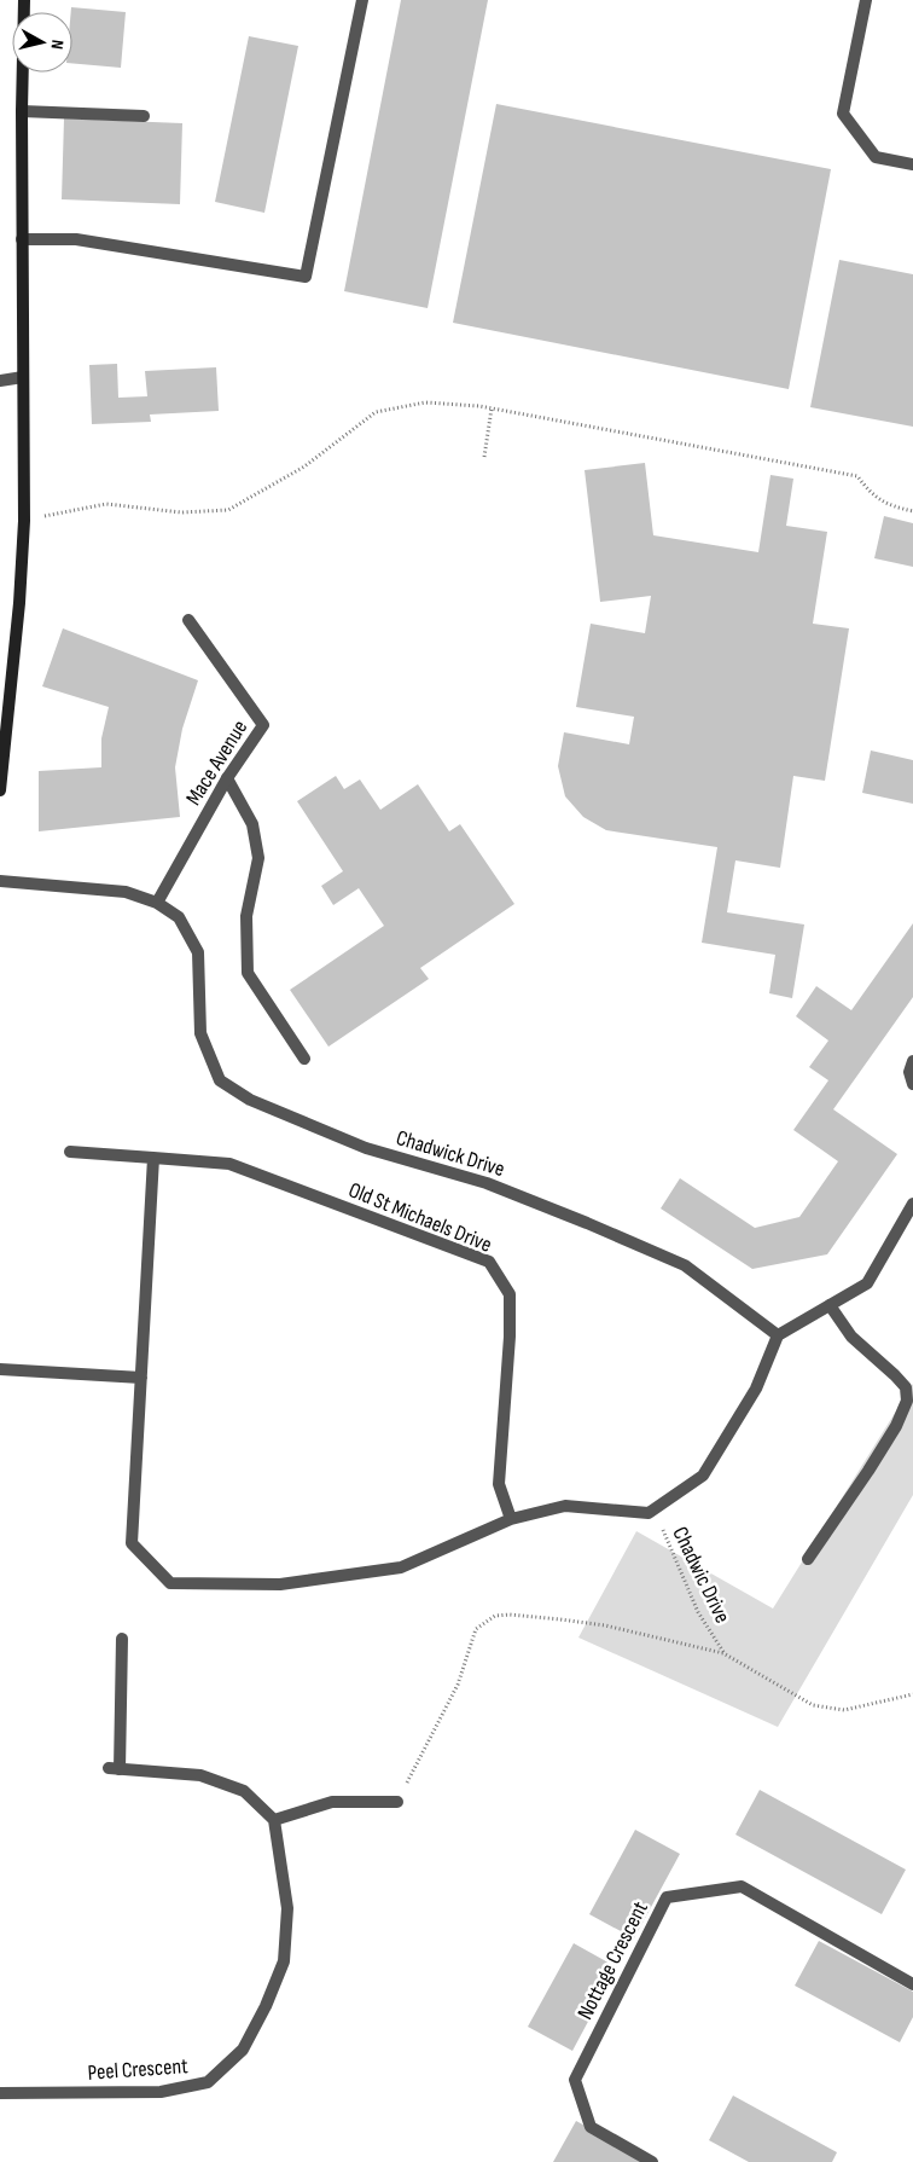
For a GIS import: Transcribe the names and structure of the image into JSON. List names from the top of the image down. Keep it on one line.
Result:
{"streets":{"street":["Mace Avenue","Chadwick Drive","Old St Michaels Drive","Nottage Crescent","Peel Crescent"],"path":["Chadwic Drive"]},"crossings":[["Mace Avenue","Chadwick Drive"]],"north":"right"}
